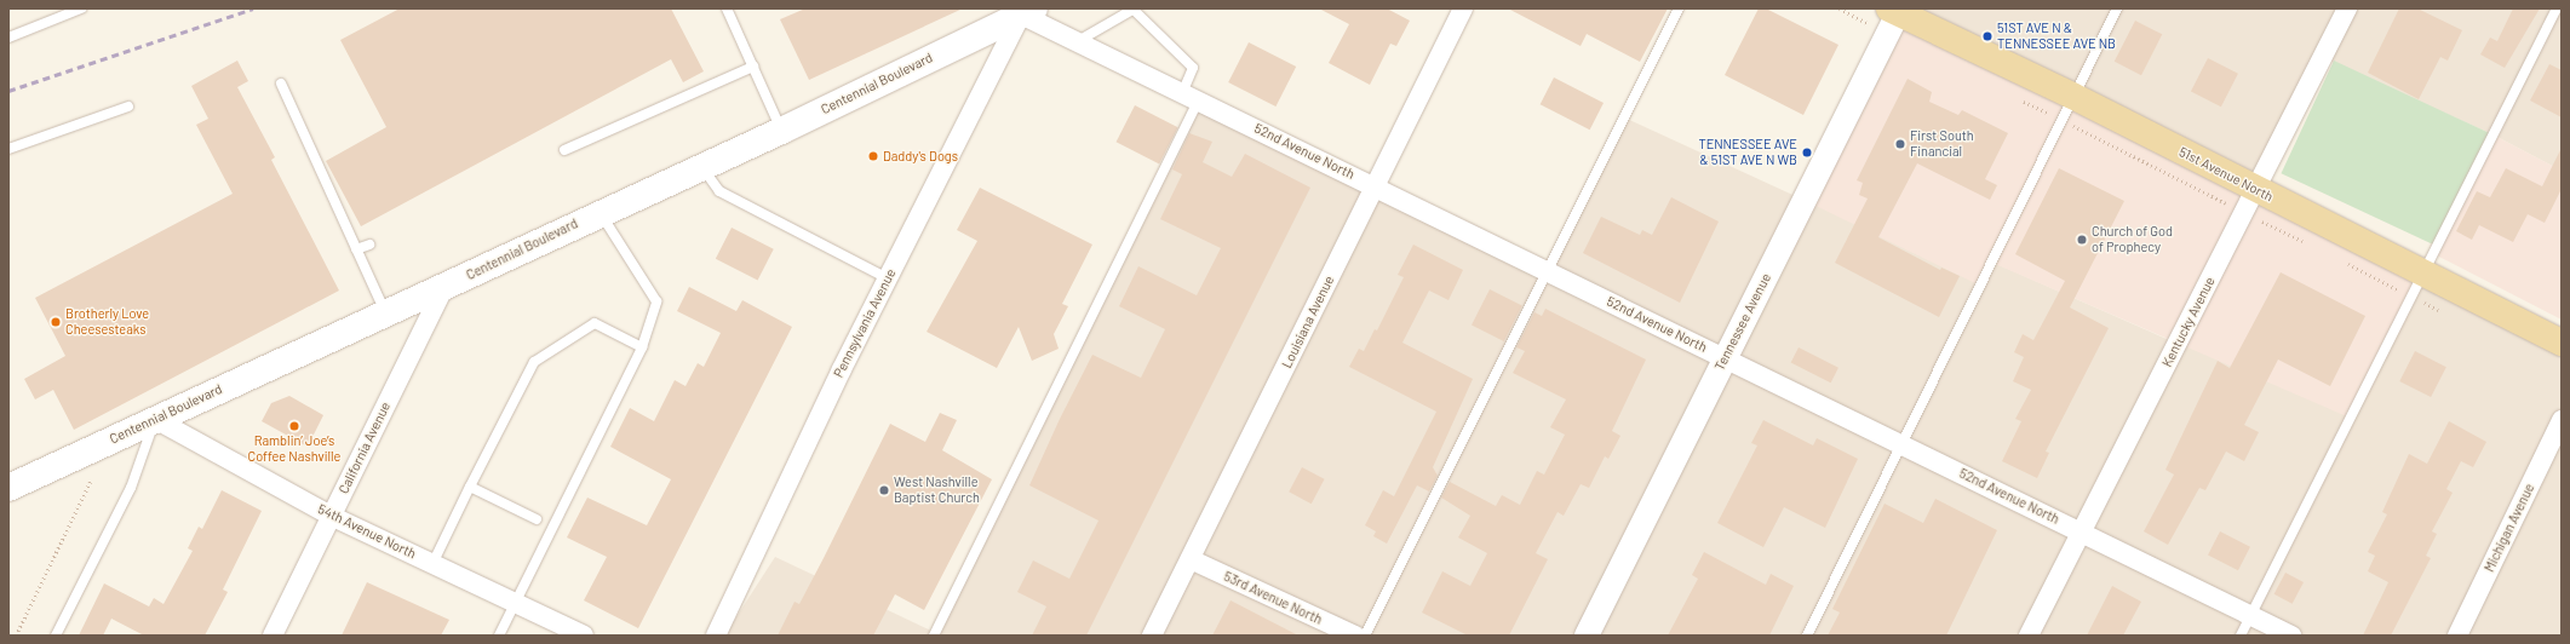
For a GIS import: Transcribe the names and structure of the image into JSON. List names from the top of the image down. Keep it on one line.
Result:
{"streets":{"main road":["Centennial Boulevard","51st Avenue North"],"street":["52nd Avenue North","Louisiana Avenue","Tennessee Avenue","Kentucky Avenue","Pennsylvania Avenue","California Avenue","Michigan Avenue","54th Avenue North","53rd Avenue North"]},"crossings":[["Centennial Boulevard","52nd Avenue North"],["Centennial Boulevard","Pennsylvania Avenue"],["Centennial Boulevard","California Avenue"],["Centennial Boulevard","54th Avenue North"],["52nd Avenue North","Louisiana Avenue"],["52nd Avenue North","Tennessee Avenue"],["52nd Avenue North","Kentucky Avenue"],["52nd Avenue North","Pennsylvania Avenue"],["51st Avenue North","Tennessee Avenue"],["51st Avenue North","Kentucky Avenue"],["Louisiana Avenue","53rd Avenue North"],["California Avenue","54th Avenue North"]],"places":["51ST AVE N & TENNESSEE AVE NB","First South Financial","TENNESSEE AVE & 51ST AVE N WB","Daddy's Dogs","Church of God of Prophecy","Brotherly Love Cheesesteaks","Ramblin’ Joe’s Coffee Nashville","West Nashville Baptist Church"]}
